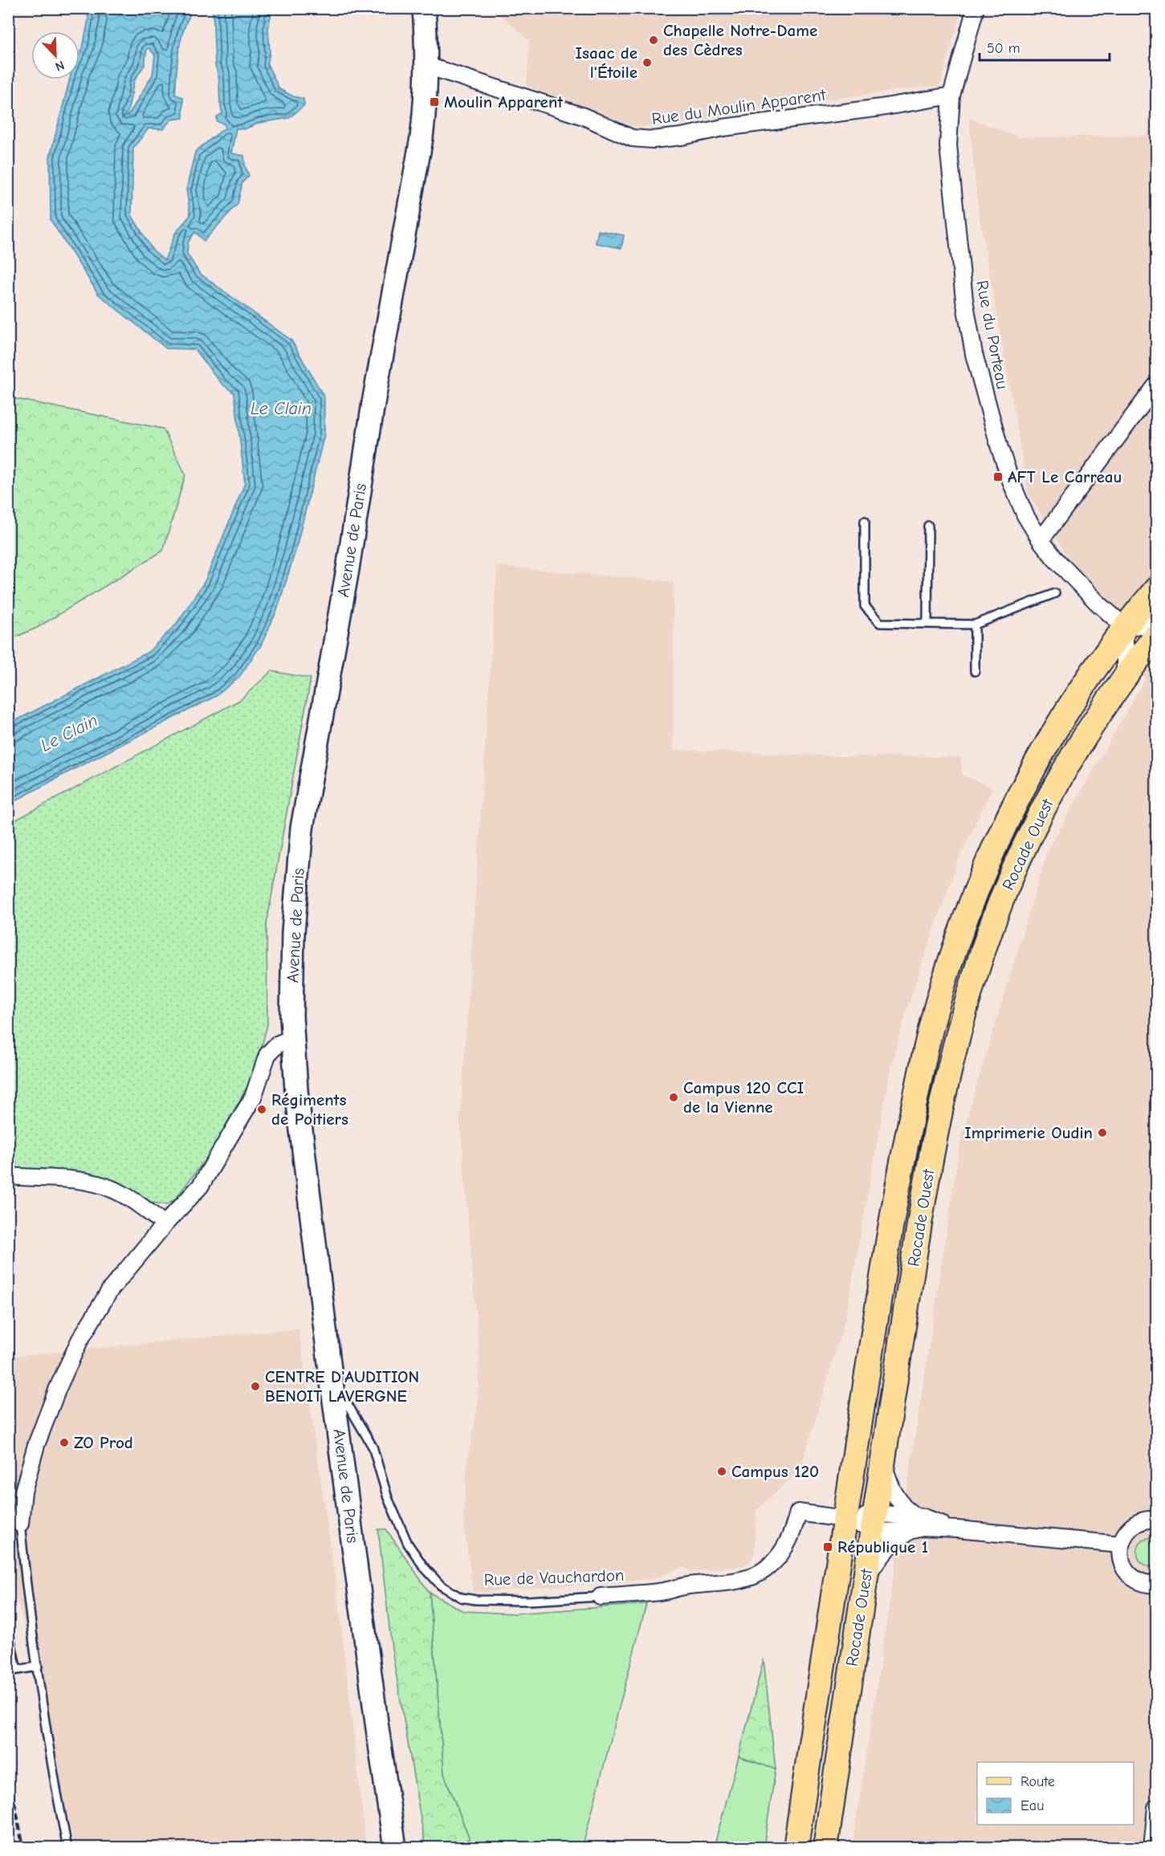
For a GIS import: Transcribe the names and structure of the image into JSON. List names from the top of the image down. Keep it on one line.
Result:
{"streets":{"main road":["Avenue de Paris","Rocade Ouest"],"street":["Rue du Moulin Apparent","Rue du Porteau","Rue de Vauchardon"]},"crossings":[["Rue du Moulin Apparent","Rue du Porteau"],["Rue du Moulin Apparent","Avenue de Paris"],["Rue du Porteau","Rocade Ouest"],["Avenue de Paris","Rue de Vauchardon"],["Rocade Ouest","Rue de Vauchardon"]],"water":["Le Clain"],"places":{"other":["Chapelle Notre-Dame des Cèdres","Isaac de l'Étoile","Campus 120 CCI de la Vienne","Régiments de Poitiers","Imprimerie Oudin","CENTRE D'AUDITION BENOIT LAVERGNE","ZO Prod","Campus 120"],"transit":["Moulin Apparent","AFT Le Carreau","République 1"]},"legend":["Route","Eau"],"scale_bar":"50 m","north":"bottom right"}
